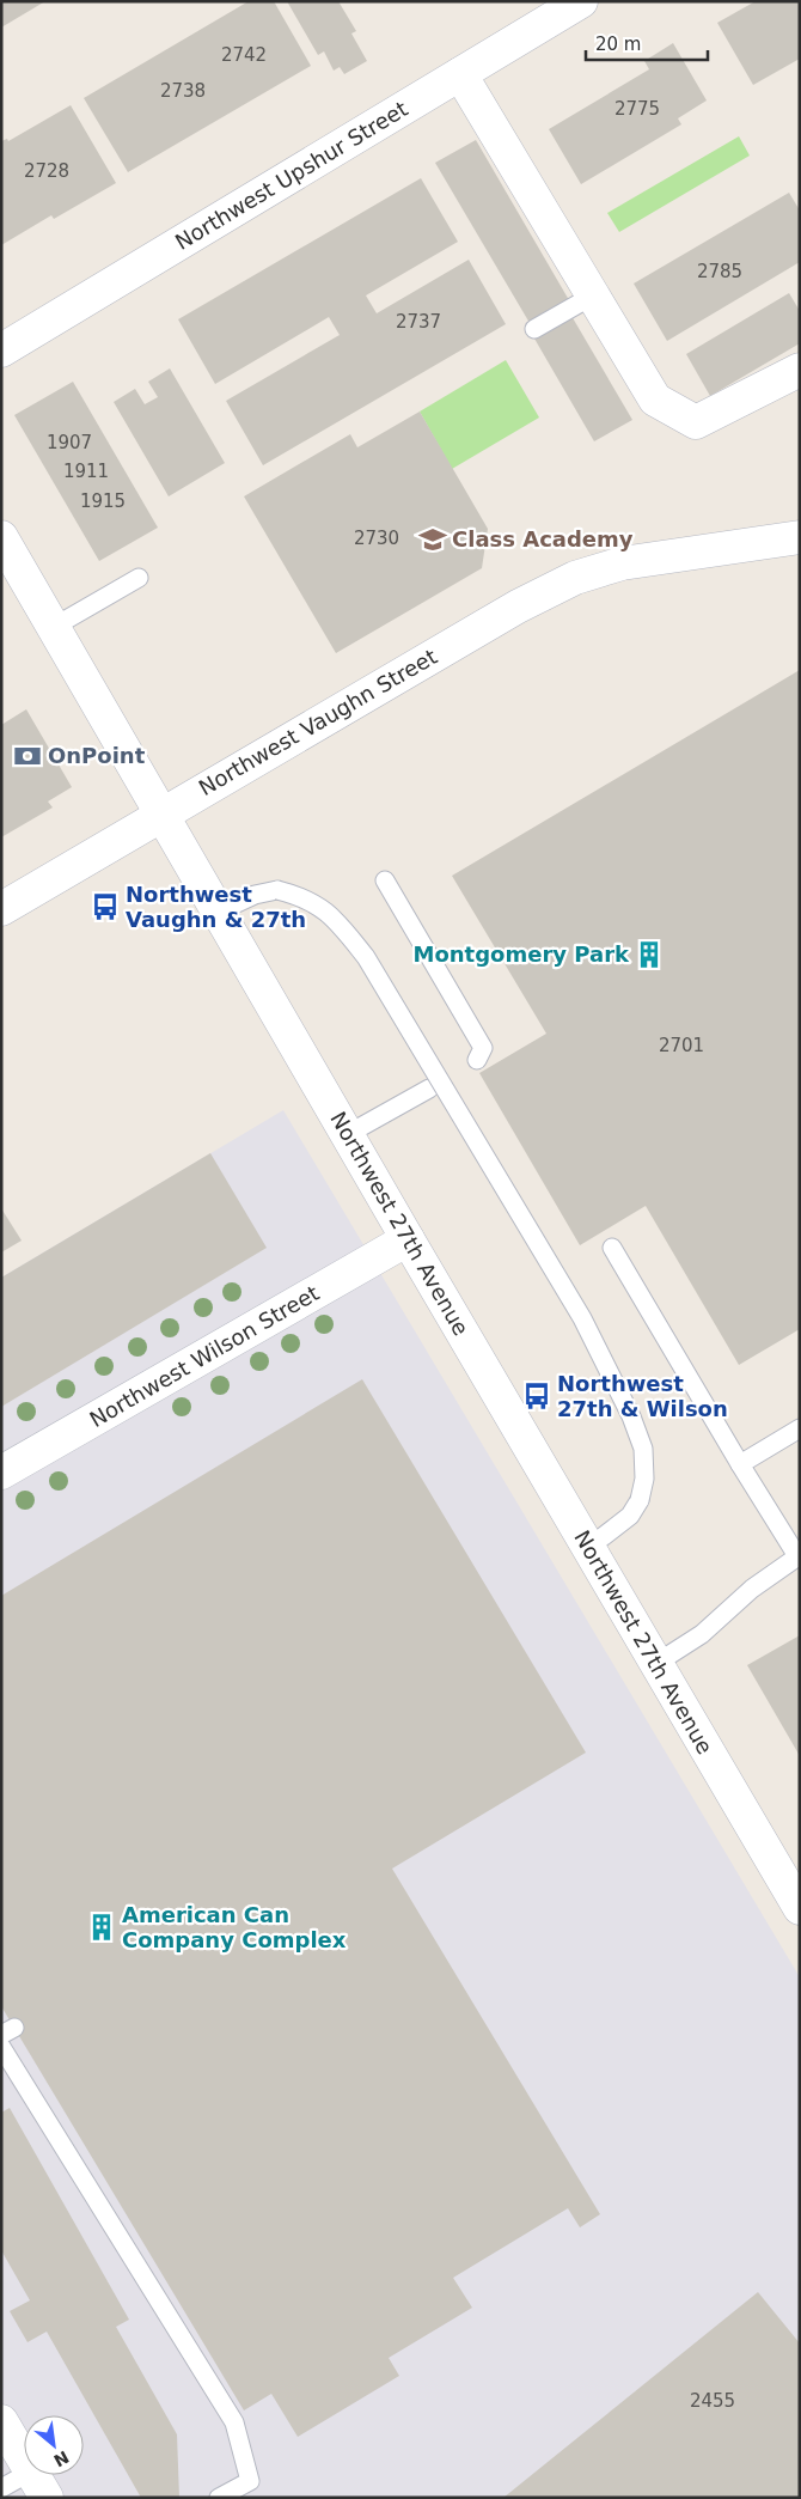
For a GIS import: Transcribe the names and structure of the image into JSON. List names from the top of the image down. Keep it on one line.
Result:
{"streets":{"street":["Northwest Upshur Street","Northwest Vaughn Street","Northwest 27th Avenue","Northwest Wilson Street"]},"crossings":[["Northwest Vaughn Street","Northwest 27th Avenue"],["Northwest 27th Avenue","Northwest Wilson Street"]],"places":{"school or university":["Class Academy"],"bank":["OnPoint"],"bus stop":["Northwest Vaughn & 27th","Northwest 27th & Wilson"],"building":["Montgomery Park","American Can Company Complex"]},"house_numbers":["2742","2738","2775","2728","2785","2737","1907","1911","1915","2730","2701","2455"],"scale_bar":"20 m","north":"bottom right"}
